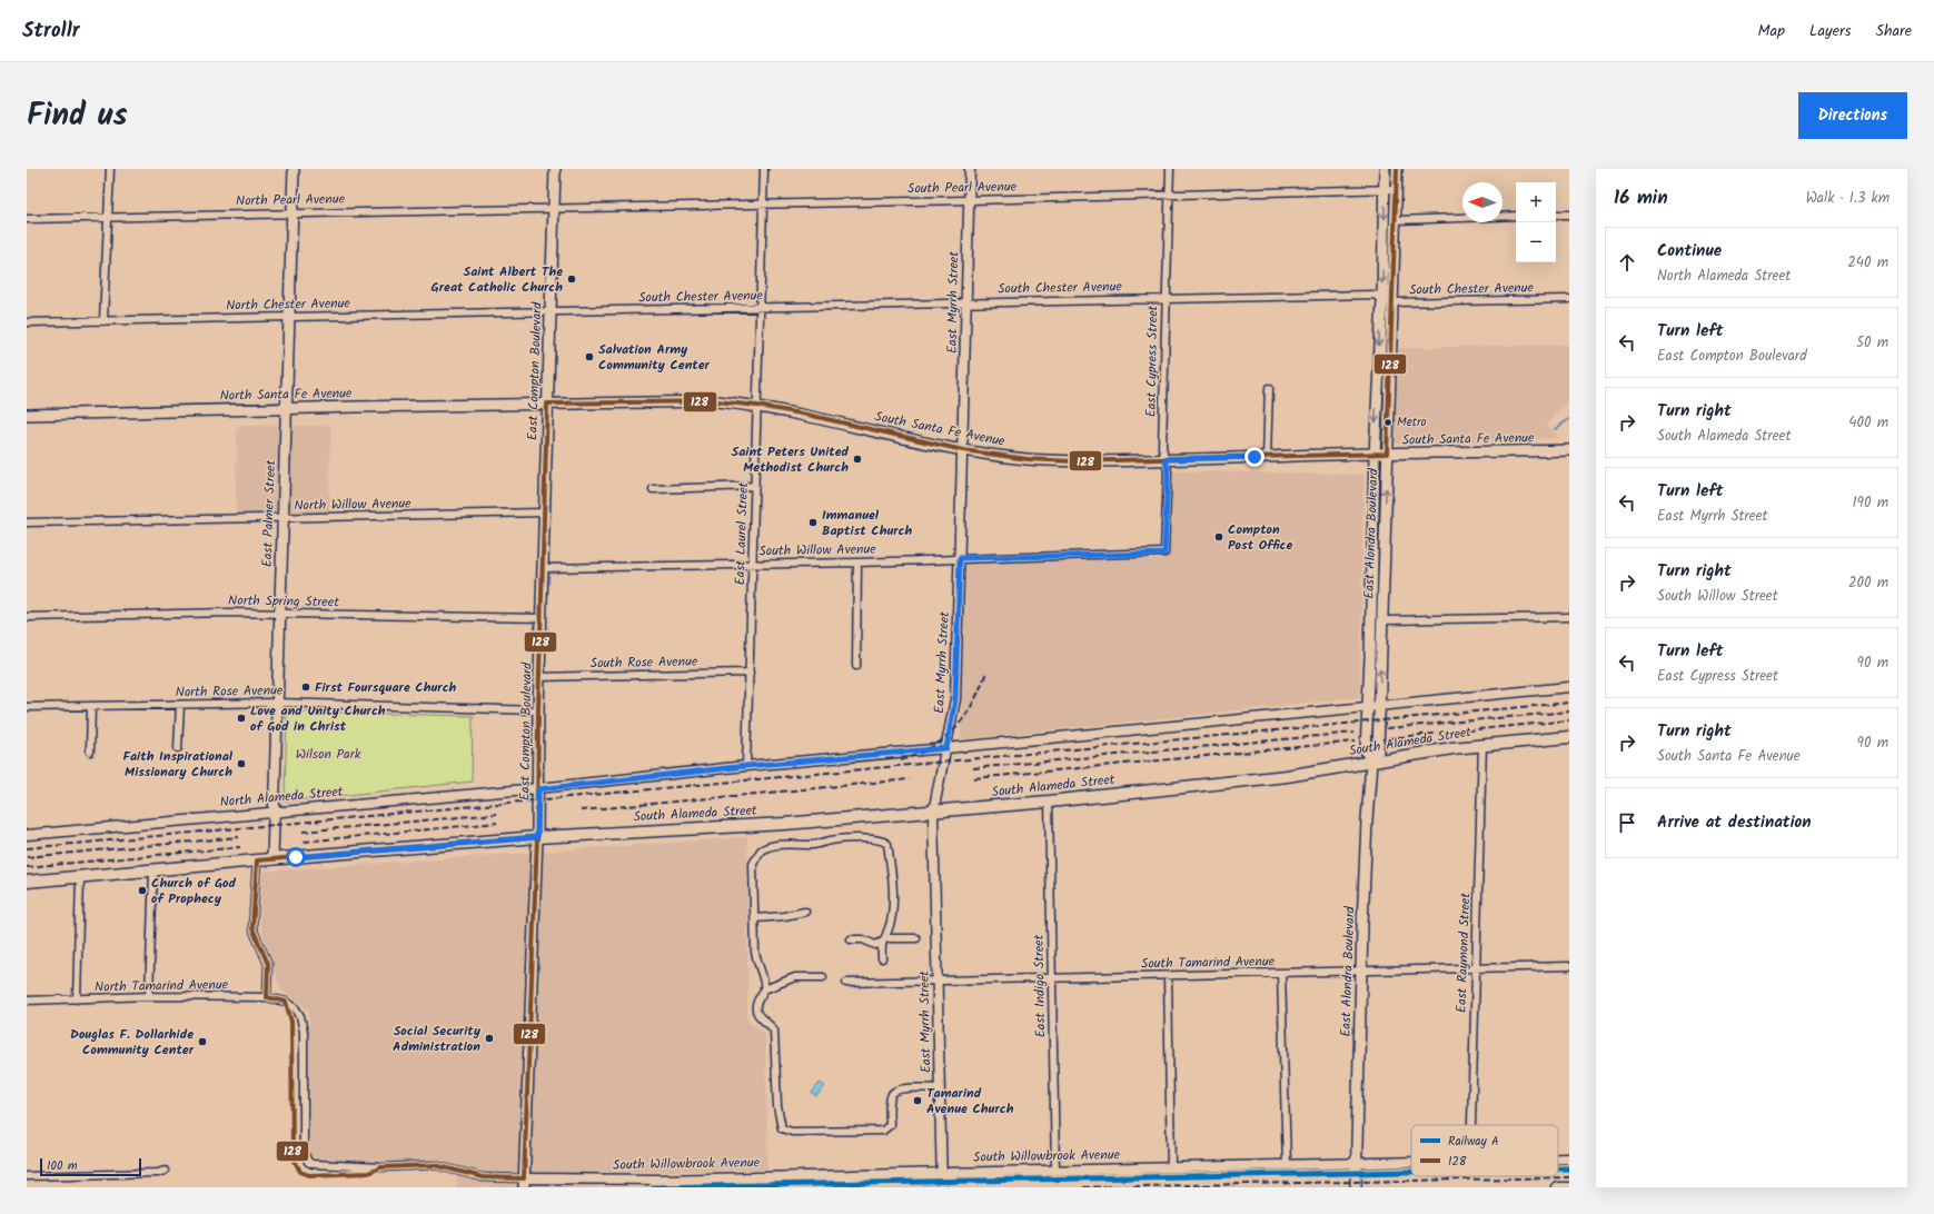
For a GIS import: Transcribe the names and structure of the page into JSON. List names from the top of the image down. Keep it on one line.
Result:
{"streets":{"main road":["East Compton Boulevard","North Santa Fe Avenue","South Santa Fe Avenue","East Palmer Street","East Alondra Boulevard","South Alameda Street"],"street":["South Pearl Avenue","North Pearl Avenue","South Chester Avenue","East Myrrh Street","North Chester Avenue","East Cypress Street","North Willow Avenue","East Laurel Street","South Willow Avenue","North Spring Street","South Rose Avenue","North Rose Avenue","North Alameda Street","East Raymond Street","South Tamarind Avenue","North Tamarind Avenue","East Indigo Street","South Willowbrook Avenue"]},"crossings":[["South Pearl Avenue","North Pearl Avenue"],["South Pearl Avenue","East Myrrh Street"],["South Pearl Avenue","East Cypress Street"],["South Pearl Avenue","East Compton Boulevard"],["South Pearl Avenue","East Laurel Street"],["South Pearl Avenue","East Alondra Boulevard"],["North Pearl Avenue","East Compton Boulevard"],["North Pearl Avenue","East Palmer Street"],["South Chester Avenue","East Myrrh Street"],["South Chester Avenue","North Chester Avenue"],["South Chester Avenue","East Cypress Street"],["South Chester Avenue","East Compton Boulevard"],["South Chester Avenue","East Laurel Street"],["South Chester Avenue","East Alondra Boulevard"],["East Myrrh Street","South Santa Fe Avenue"],["East Myrrh Street","South Willow Avenue"],["East Myrrh Street","South Alameda Street"],["East Myrrh Street","South Tamarind Avenue"],["East Myrrh Street","South Willowbrook Avenue"],["North Chester Avenue","East Compton Boulevard"],["North Chester Avenue","East Palmer Street"],["East Cypress Street","South Santa Fe Avenue"],["East Cypress Street","South Willow Avenue"],["East Compton Boulevard","North Santa Fe Avenue"],["East Compton Boulevard","South Santa Fe Avenue"],["East Compton Boulevard","North Willow Avenue"],["East Compton Boulevard","South Willow Avenue"],["East Compton Boulevard","North Spring Street"],["East Compton Boulevard","South Rose Avenue"],["East Compton Boulevard","North Rose Avenue"],["East Compton Boulevard","South Alameda Street"],["East Compton Boulevard","North Alameda Street"],["East Compton Boulevard","North Tamarind Avenue"],["East Compton Boulevard","South Willowbrook Avenue"],["North Santa Fe Avenue","South Santa Fe Avenue"],["North Santa Fe Avenue","East Palmer Street"],["South Santa Fe Avenue","East Laurel Street"],["South Santa Fe Avenue","East Alondra Boulevard"],["North Willow Avenue","East Palmer Street"],["East Palmer Street","North Spring Street"],["East Palmer Street","North Rose Avenue"],["East Palmer Street","North Alameda Street"],["East Laurel Street","South Willow Avenue"],["East Laurel Street","South Rose Avenue"],["East Alondra Boulevard","South Alameda Street"],["East Alondra Boulevard","South Tamarind Avenue"],["East Alondra Boulevard","South Willowbrook Avenue"],["South Alameda Street","East Raymond Street"],["South Alameda Street","East Indigo Street"],["East Raymond Street","South Tamarind Avenue"],["South Tamarind Avenue","East Indigo Street"],["North Tamarind Avenue","South Willowbrook Avenue"],["East Indigo Street","South Willowbrook Avenue"]],"parks":["Wilson Park"],"places":["Saint Albert The Great Catholic Church","Salvation Army Community Center","Metro","Saint Peters United Methodist Church","Immanuel Baptist Church","Compton Post Office","First Foursquare Church","Love and Unity Church of God in Christ","Faith Inspirational Missionary Church","Church of God of Prophecy","Social Security Administration","Douglas F. Dollarhide Community Center","Tamarind Avenue Church"],"lines":["transit line 128","rail line A"],"legend":["Railway A","128"],"scale_bar":"100 m","north":"left","page":{"header":"Strollr","nav":["Map","Layers","Share"],"title":"Find us","buttons":"Directions","heading":["16 min","Walk · 1.3 km"],"map_buttons":["+","−"],"list":[["Continue","North Alameda Street","240 m"],["Turn left","East Compton Boulevard","50 m"],["Turn right","South Alameda Street","400 m"],["Turn left","East Myrrh Street","190 m"],["Turn right","South Willow Street","200 m"],["Turn left","East Cypress Street","90 m"],["Turn right","South Santa Fe Avenue","90 m"],"Arrive at destination"],"scale":"100 m"}}
